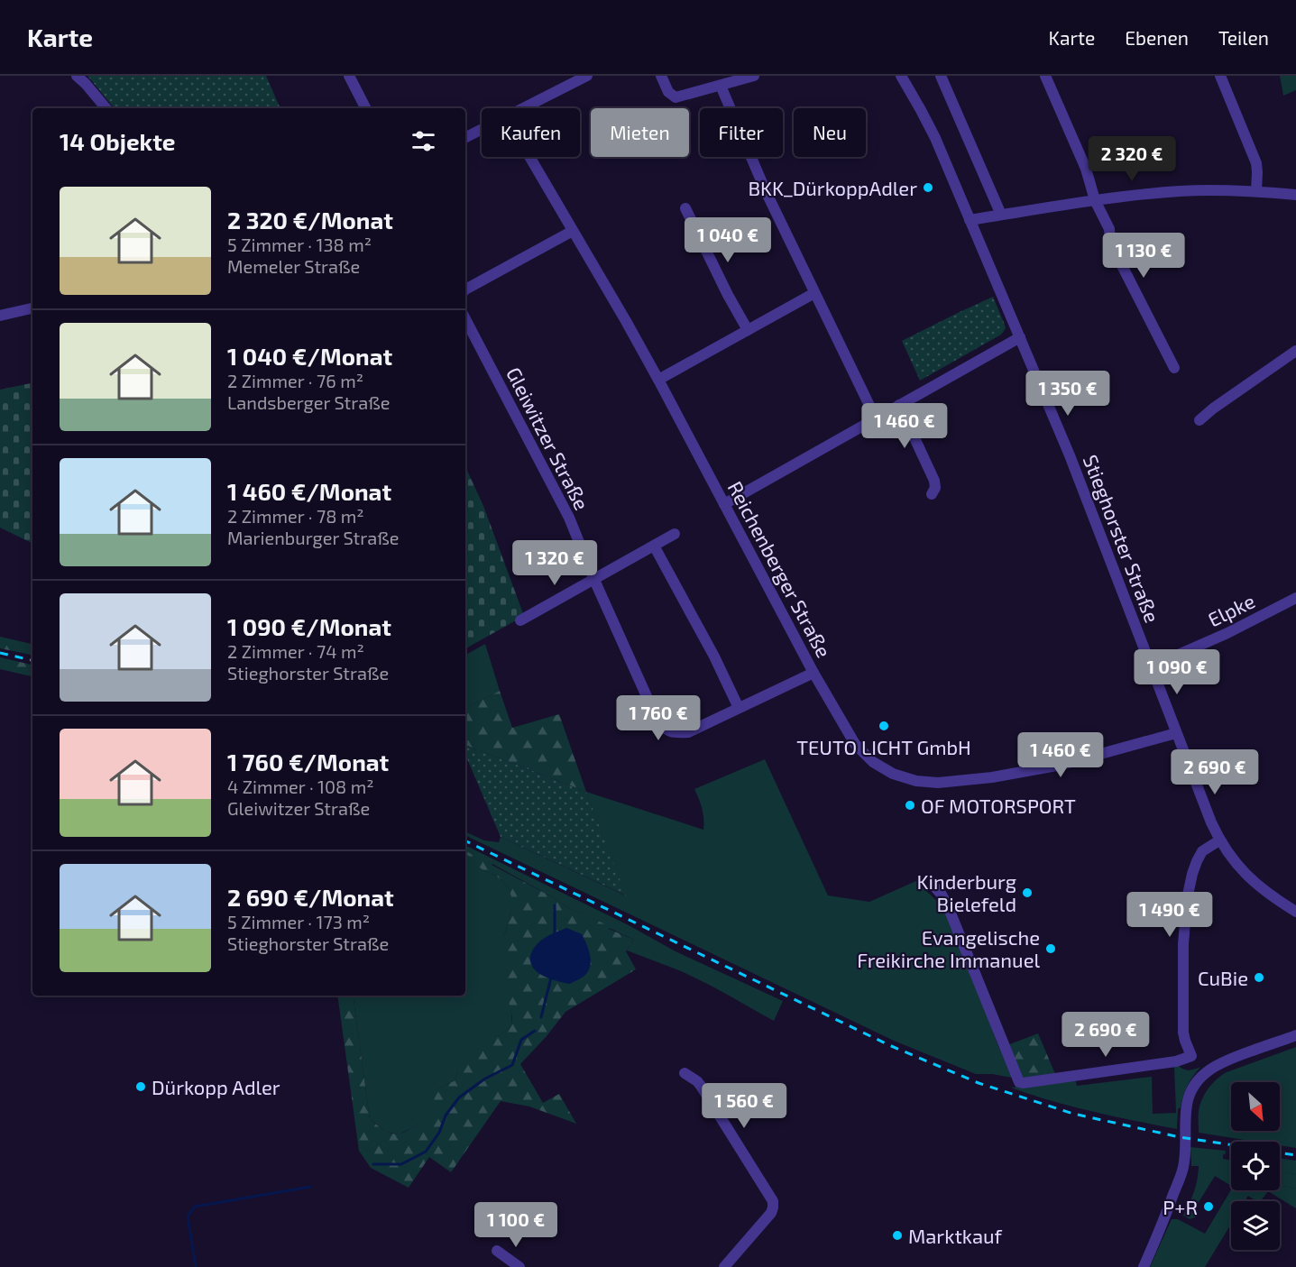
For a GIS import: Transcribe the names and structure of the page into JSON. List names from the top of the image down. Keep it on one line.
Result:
{"streets":{"street":["Gleiwitzer Straße","Stieghorster Straße","Reichenberger Straße","Elpke"]},"crossings":[["Gleiwitzer Straße","Reichenberger Straße"],["Stieghorster Straße","Reichenberger Straße"],["Stieghorster Straße","Elpke"]],"places":["BKK_DürkoppAdler","TEUTO LICHT GmbH","OF MOTORSPORT","Kinderburg Bielefeld","Evangelische Freikirche Immanuel","CuBie","Dürkopp Adler","P+R","Marktkauf"],"north":"bottom right","page":{"header":"Karte","nav":["Karte","Ebenen","Teilen"],"chip":["Kaufen","Mieten","Filter","Neu"],"heading":"14 Objekte","price":["2 320 €","1 040 €","1 130 €","1 350 €","1 460 €","1 320 €","1 090 €","1 760 €","1 460 €","2 690 €","1 490 €","2 690 €","1 560 €","1 100 €"],"list":[{"name":"2 320 €/Monat","note":"5 Zimmer · 138 m² · Memeler Straße"},{"name":"1 040 €/Monat","note":"2 Zimmer · 76 m² · Landsberger Straße"},{"name":"1 460 €/Monat","note":"2 Zimmer · 78 m² · Marienburger Straße"},{"name":"1 090 €/Monat","note":"2 Zimmer · 74 m² · Stieghorster Straße"},{"name":"1 760 €/Monat","note":"4 Zimmer · 108 m² · Gleiwitzer Straße"},{"name":"2 690 €/Monat","note":"5 Zimmer · 173 m² · Stieghorster Straße"}]}}
